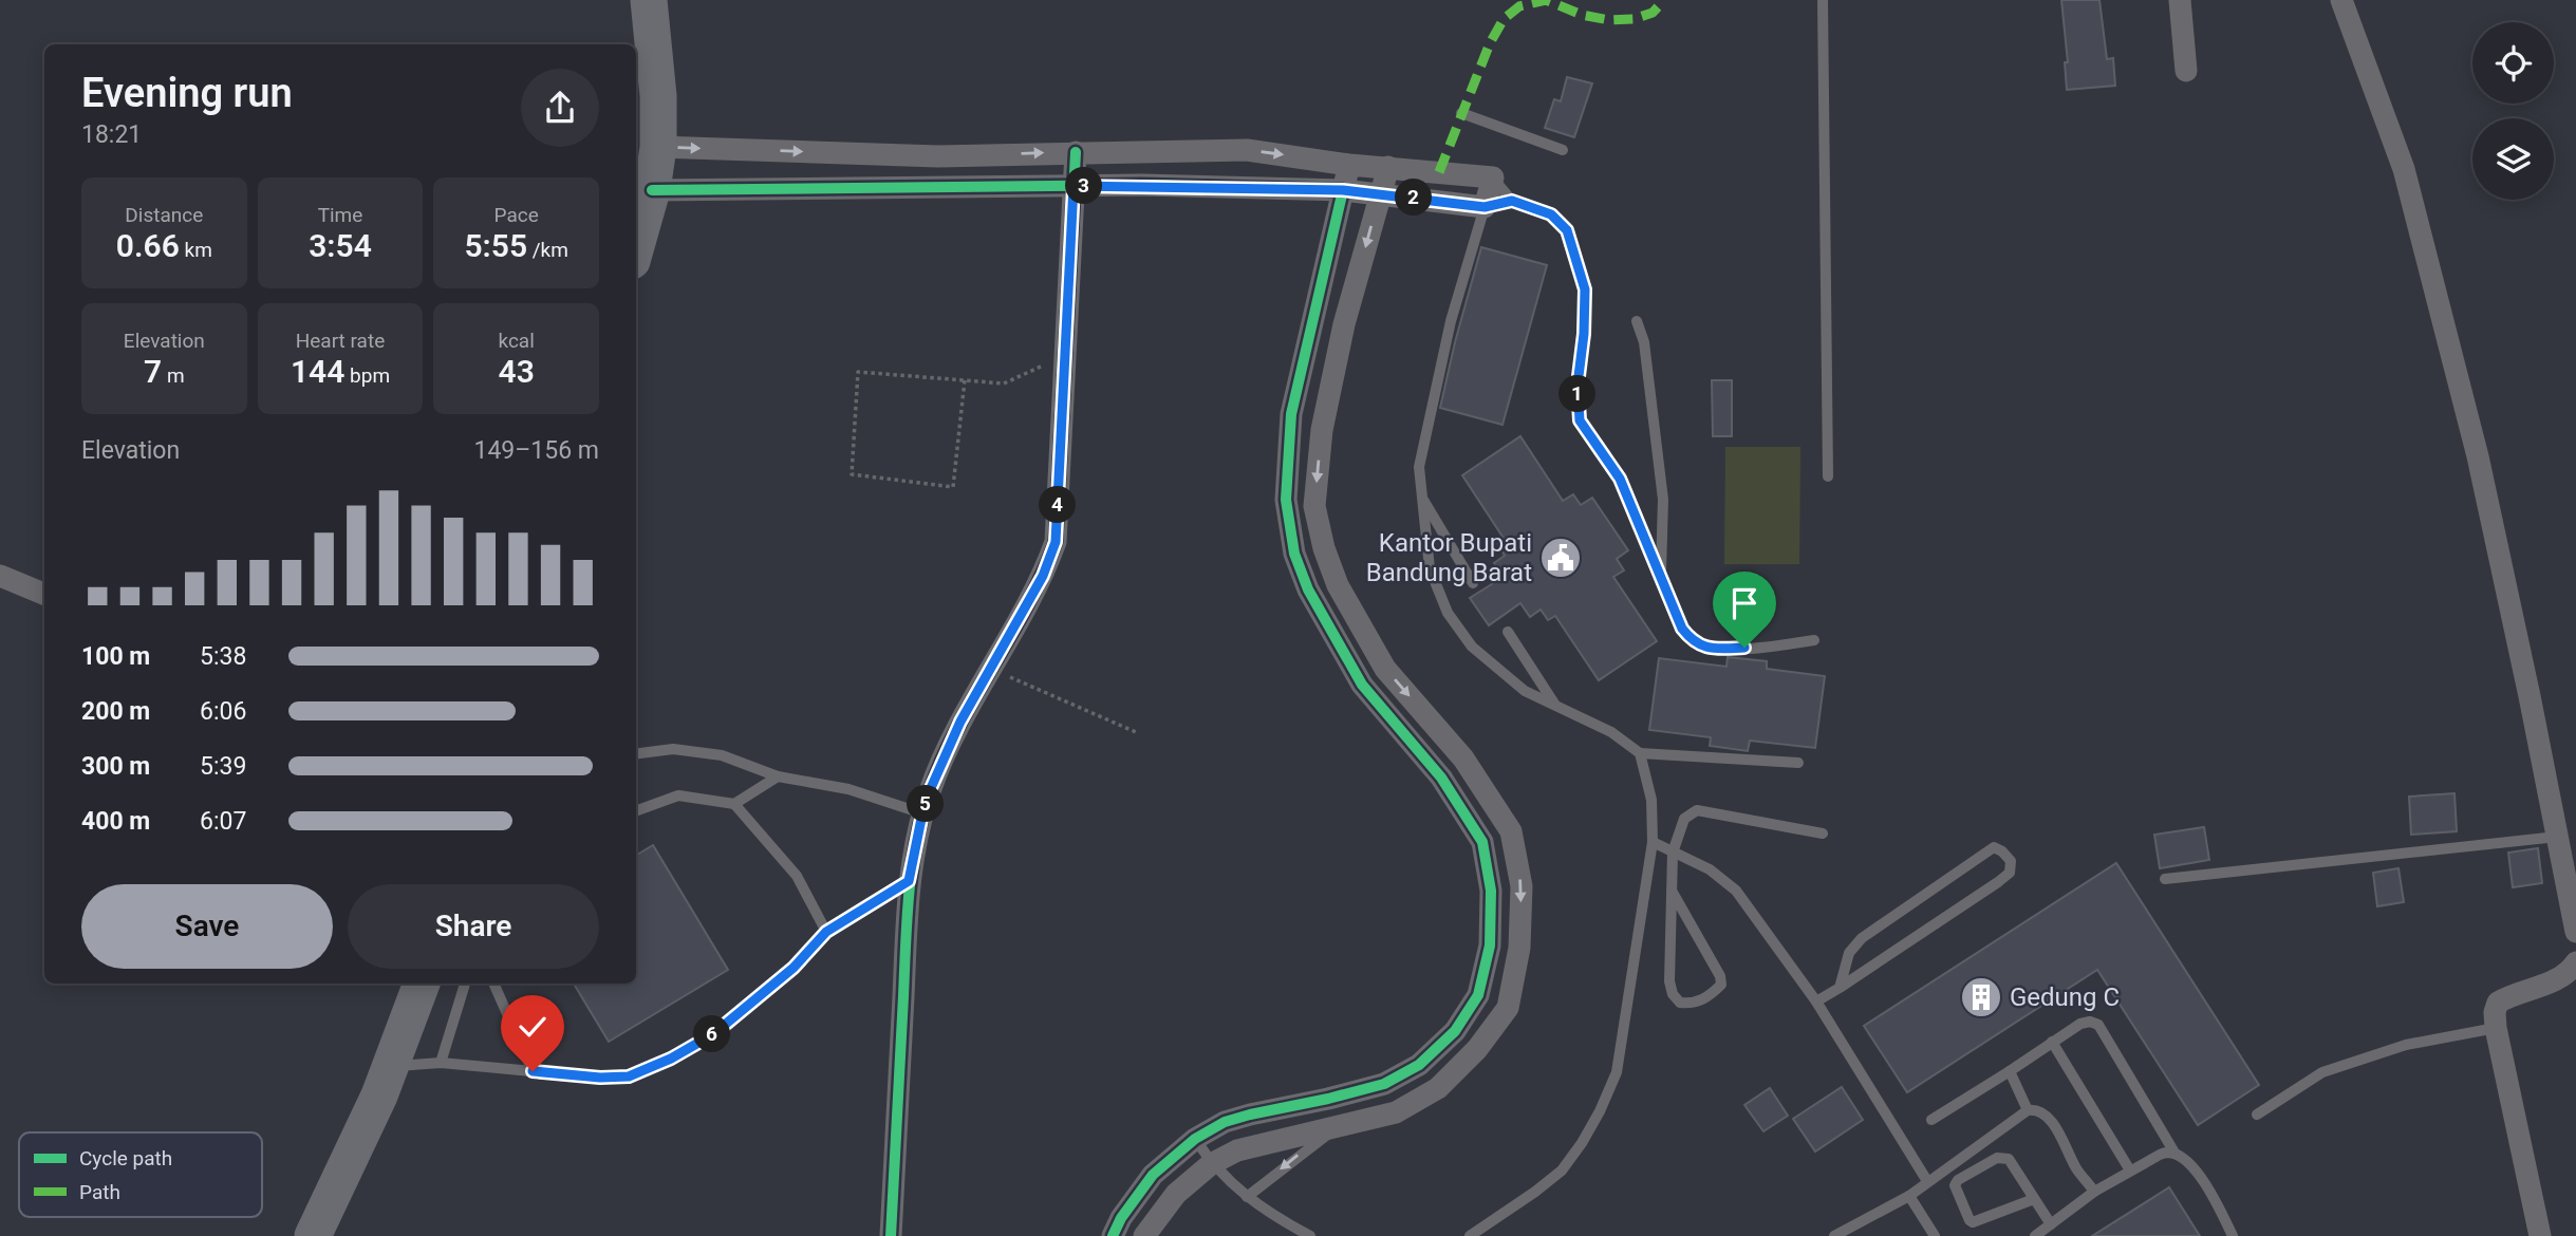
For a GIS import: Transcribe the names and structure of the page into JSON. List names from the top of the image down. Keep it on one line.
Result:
{"places":{"public building":["Kantor Bupati Bandung Barat"],"building":["Gedung C"]},"legend":["Cycle path","Path"],"page":{"heading":["Evening run","18:21"],"pins":["3","2","1","4","5","6"],"stats":[["Distance","0.66 km"],["Time","3:54"],["Pace","5:55 /km"],["Elevation","7 m"],["Heart rate","144 bpm"],["kcal","43"]],"chart":["Elevation","149–156 m"],"list":[{"name":"100 m","note":"5:38"},{"name":"200 m","note":"6:06"},{"name":"300 m","note":"5:39"},{"name":"400 m","note":"6:07"}],"buttons":["Save","Share"]}}
